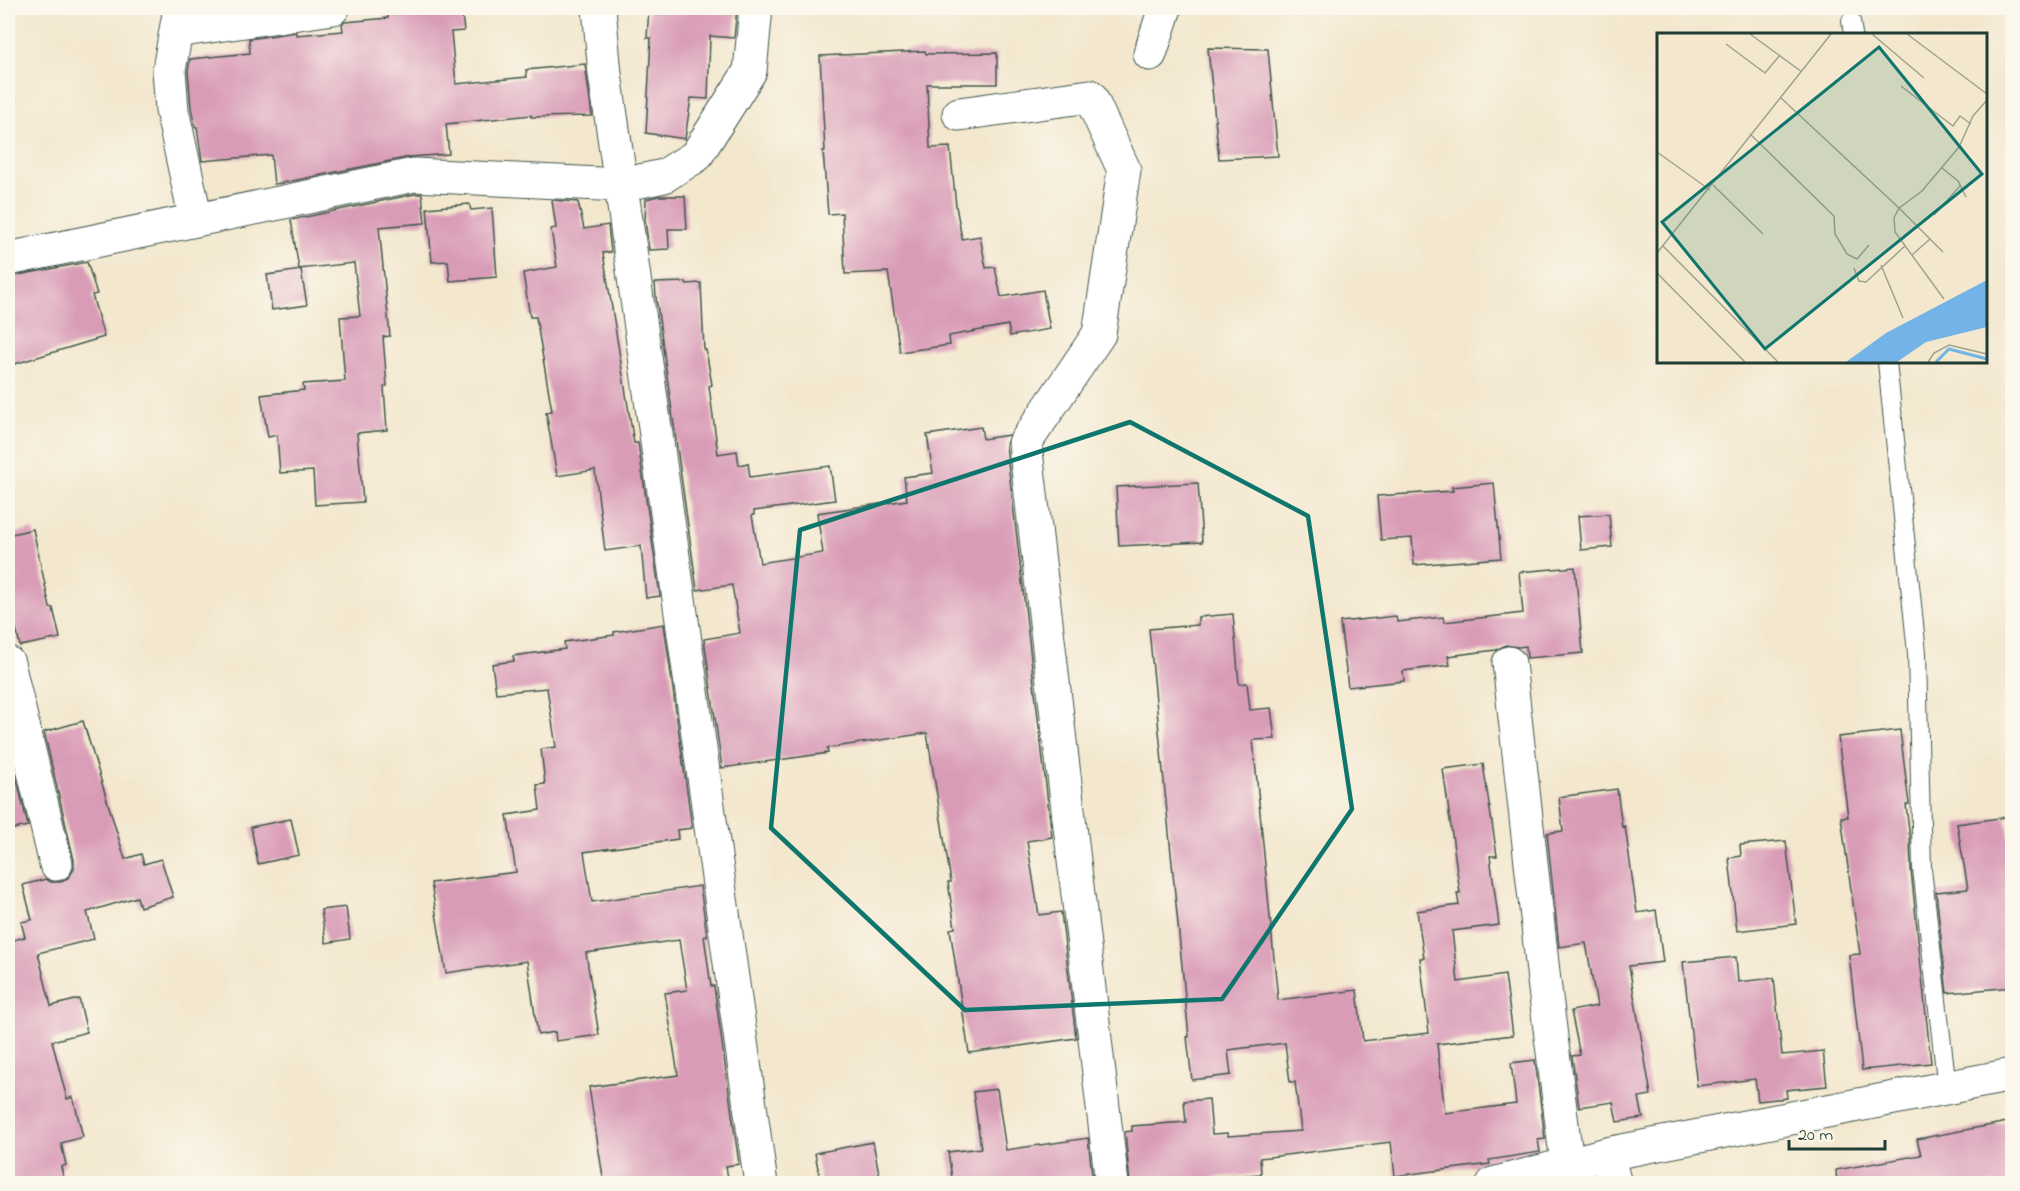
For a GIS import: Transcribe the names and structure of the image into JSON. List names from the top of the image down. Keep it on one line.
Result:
{"scale_bar":"20 m"}
